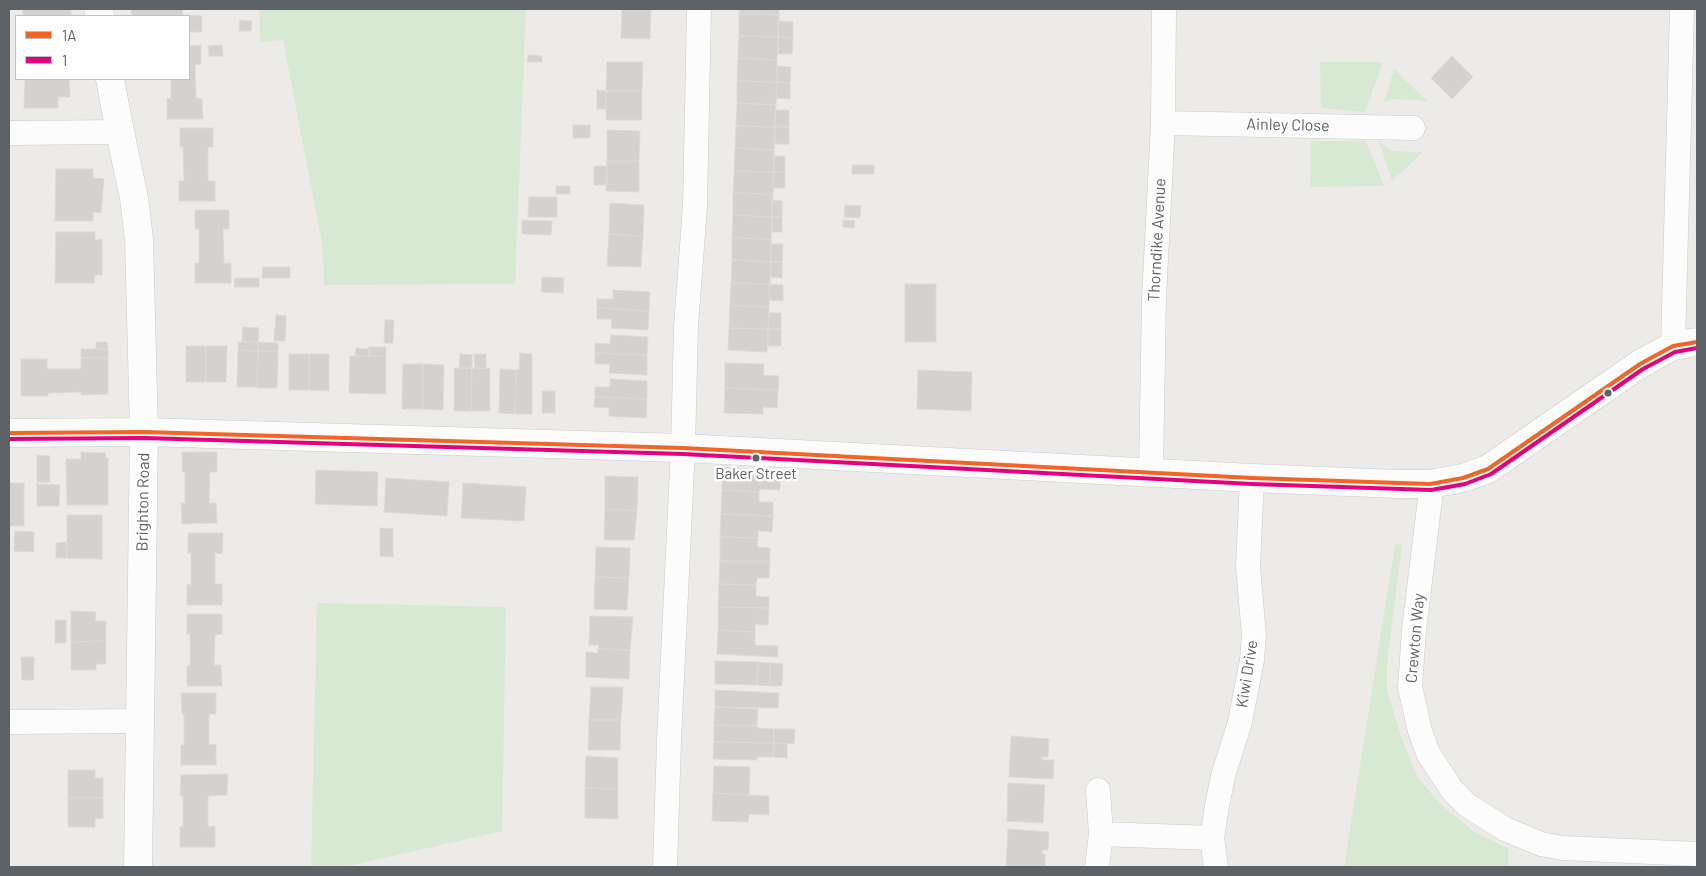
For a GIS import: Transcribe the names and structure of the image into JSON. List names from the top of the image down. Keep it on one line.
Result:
{"streets":{"street":["Ainley Close","Thorndike Avenue","Brighton Road","Crewton Way","Kiwi Drive"]},"crossings":[["Ainley Close","Thorndike Avenue"]],"places":["Baker Street"],"lines":["transit line 1A","transit line 1"],"legend":["1A","1"]}
